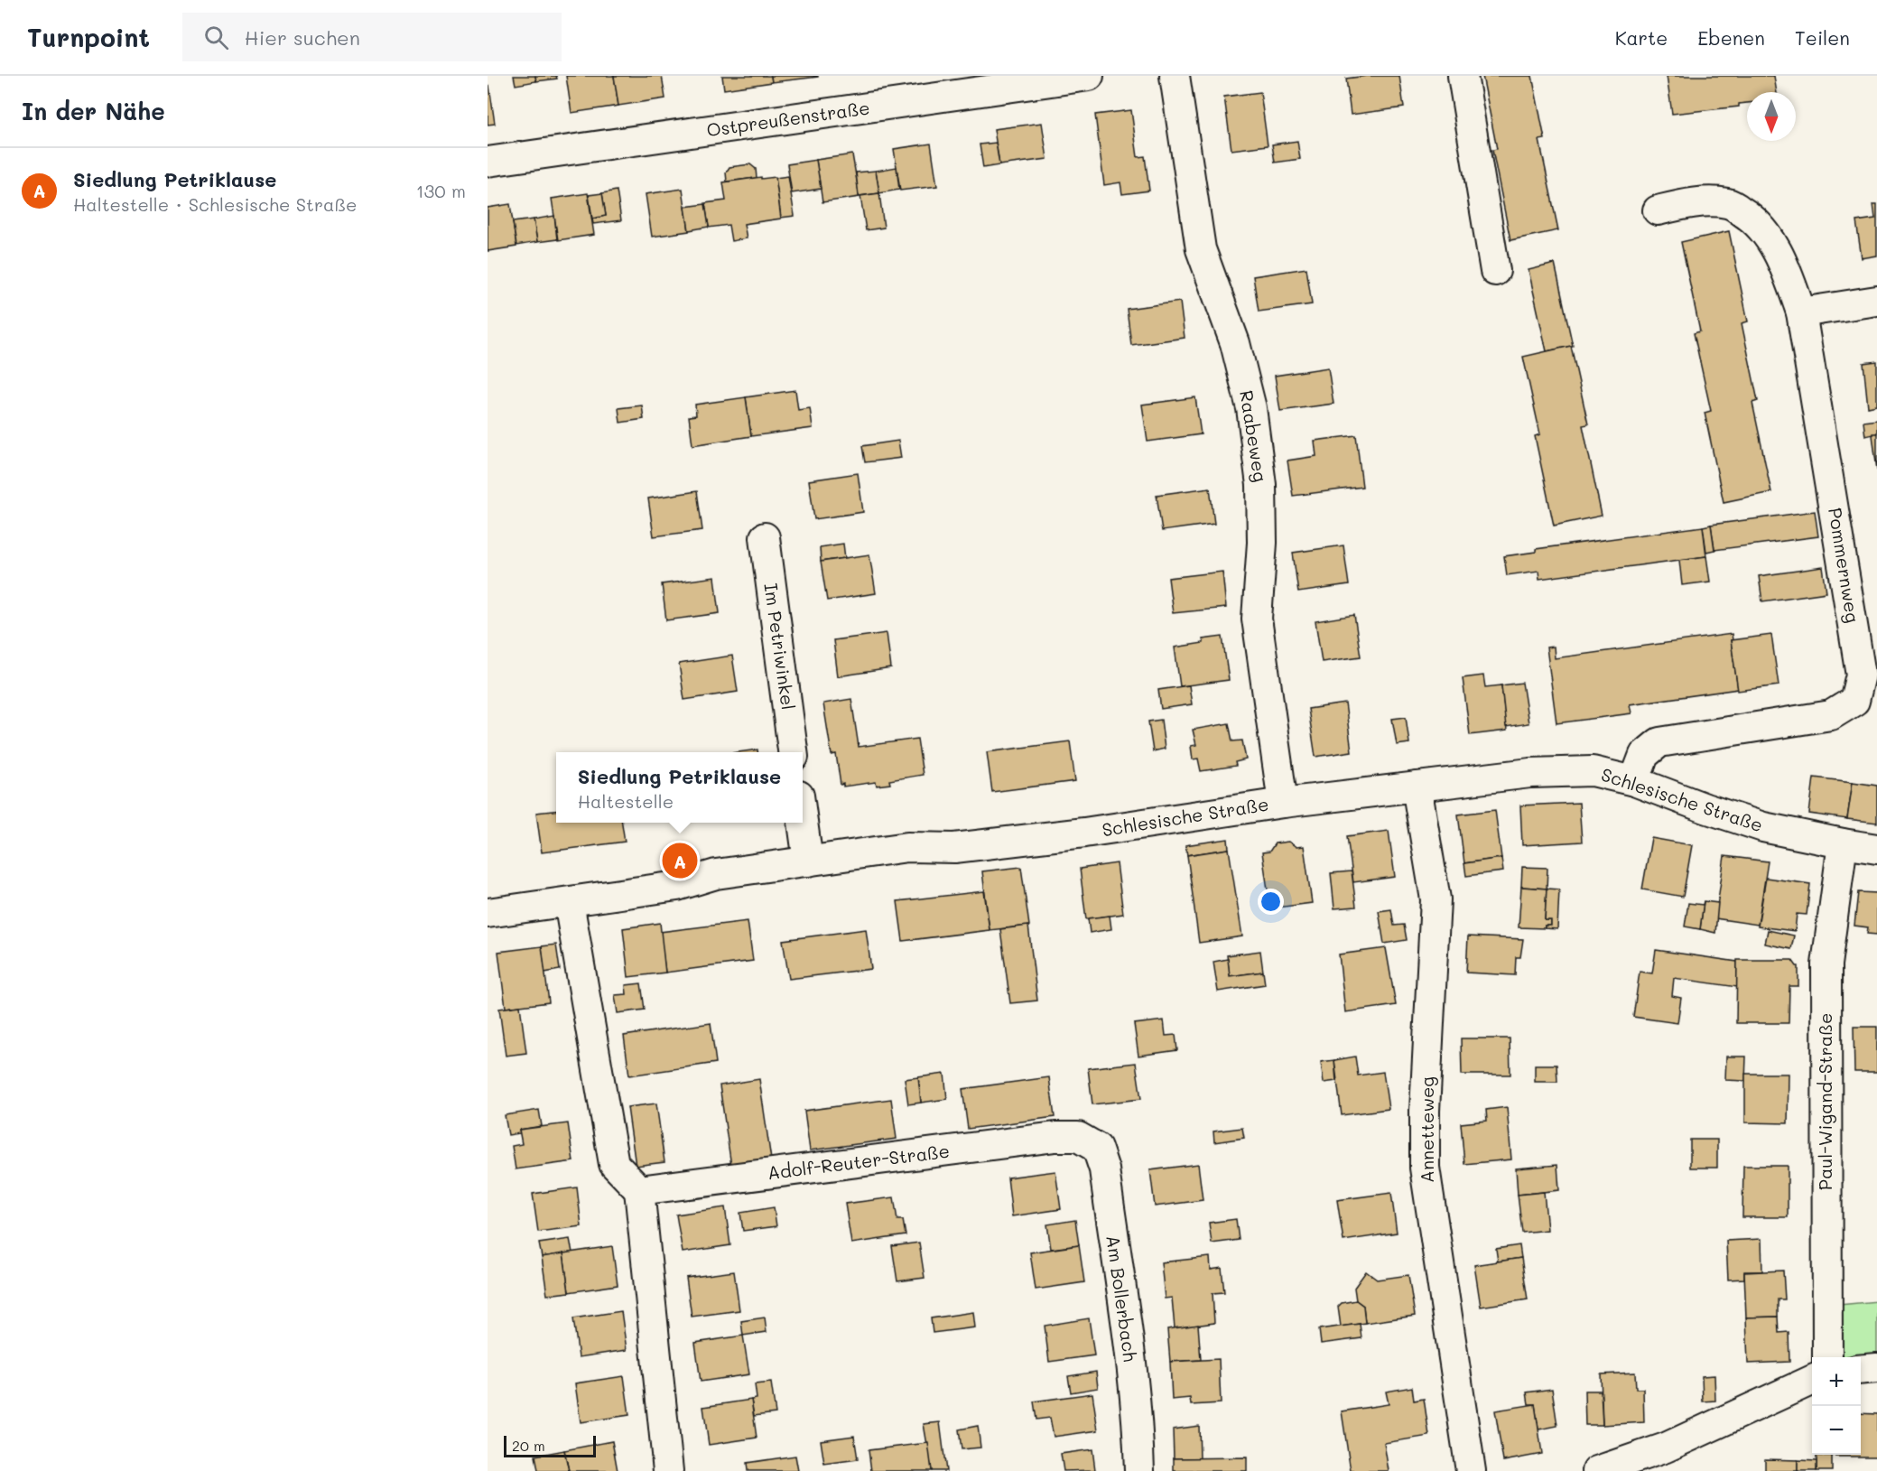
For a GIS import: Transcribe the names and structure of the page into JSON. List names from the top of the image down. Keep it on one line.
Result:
{"streets":{"street":["Ostpreußenstraße","Raabeweg","Pommernweg","Im Petriwinkel","Schlesische Straße","Paul-Wigand-Straße","Annetteweg","Adolf-Reuter-Straße","Am Bollerbach"]},"crossings":[["Raabeweg","Schlesische Straße"],["Pommernweg","Schlesische Straße"],["Schlesische Straße","Paul-Wigand-Straße"],["Schlesische Straße","Annetteweg"],["Adolf-Reuter-Straße","Am Bollerbach"]],"scale_bar":"20 m","north":"bottom","page":{"header":"Turnpoint","search":"Hier suchen","nav":["Karte","Ebenen","Teilen"],"heading":"In der Nähe","list":[{"mark":"A","name":"Siedlung Petriklause","note":"Haltestelle · Schlesische Straße","value":"130 m"}],"popup":["Siedlung Petriklause","Haltestelle"],"pins":"A","map_buttons":["+","−"],"scale":"20 m"}}
